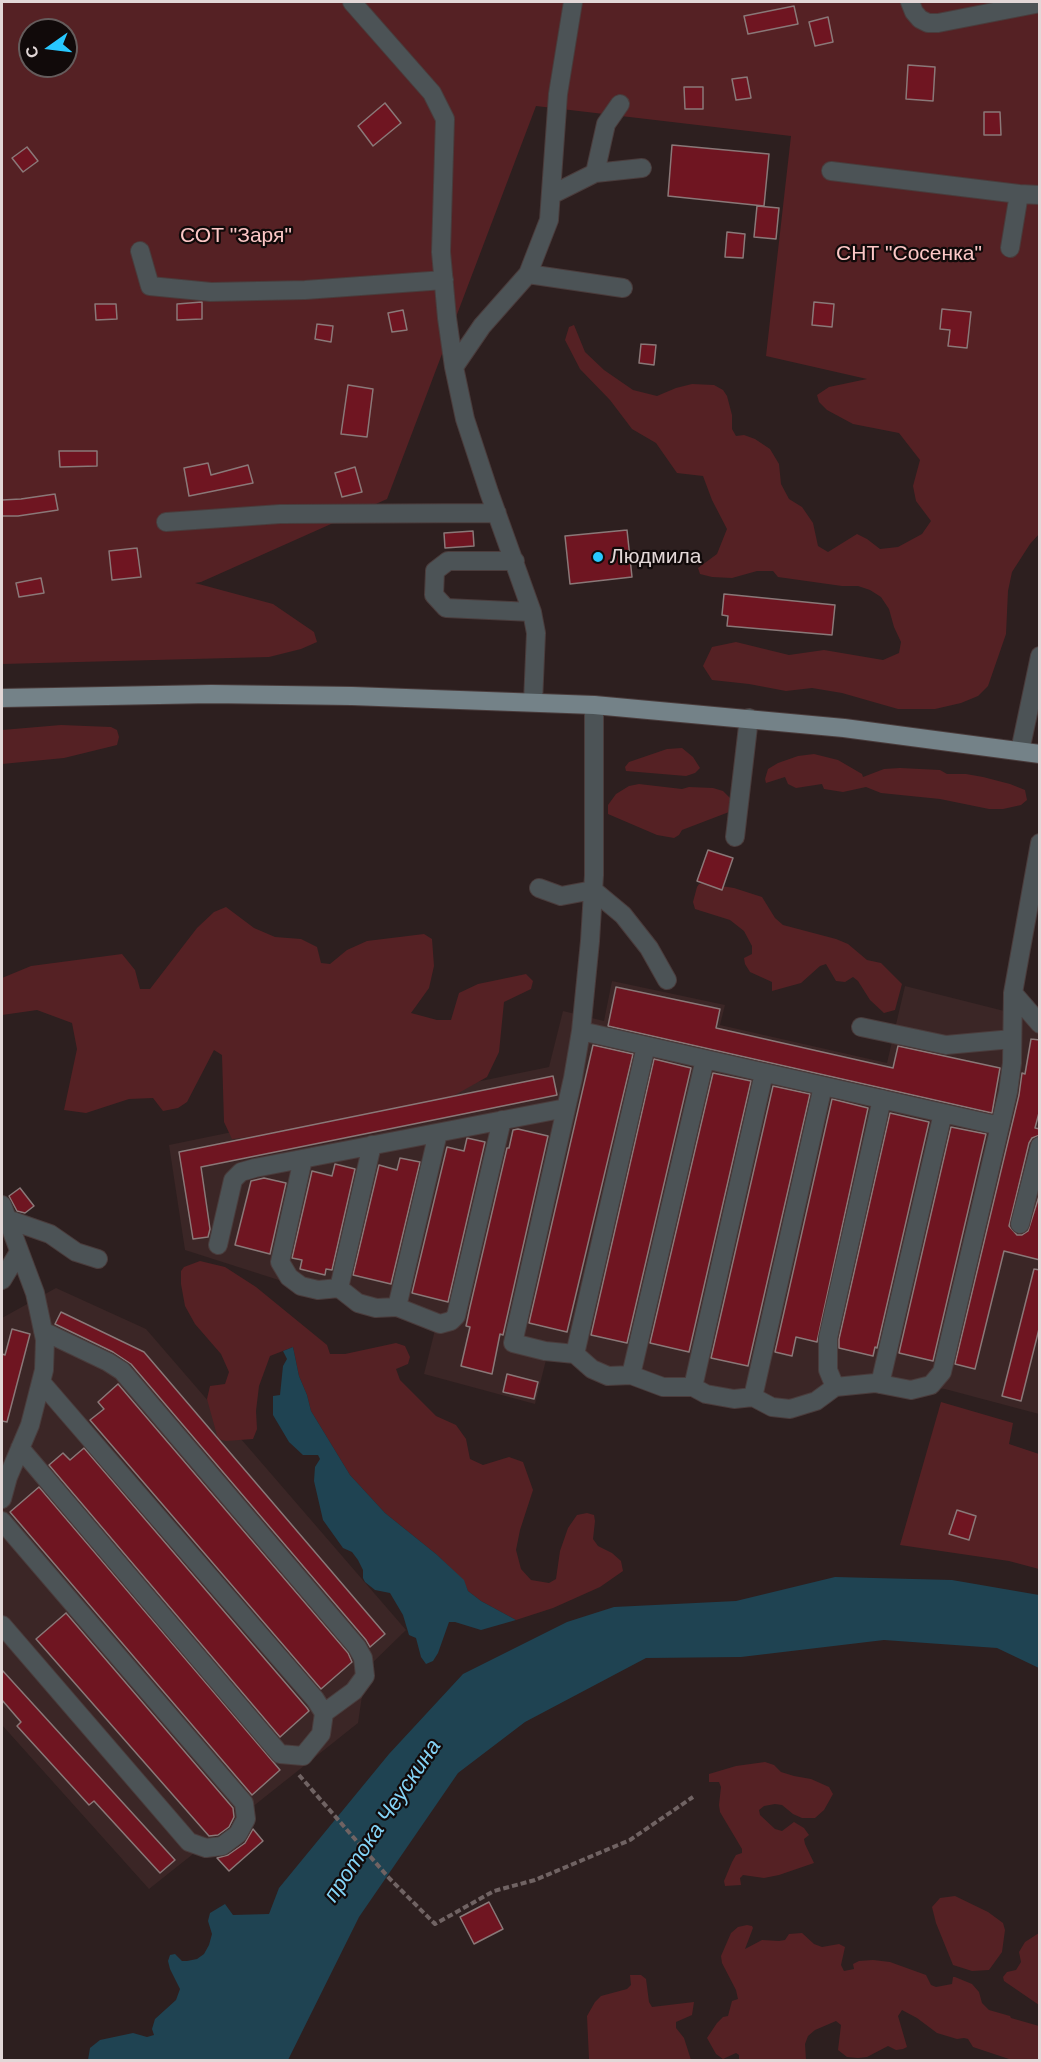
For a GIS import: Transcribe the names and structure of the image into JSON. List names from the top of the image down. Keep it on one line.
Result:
{"water":["протока Чеускина"],"parks":["СОТ \"Заря\"","СНТ \"Сосенка\""],"places":["Людмила"],"north":"left"}
